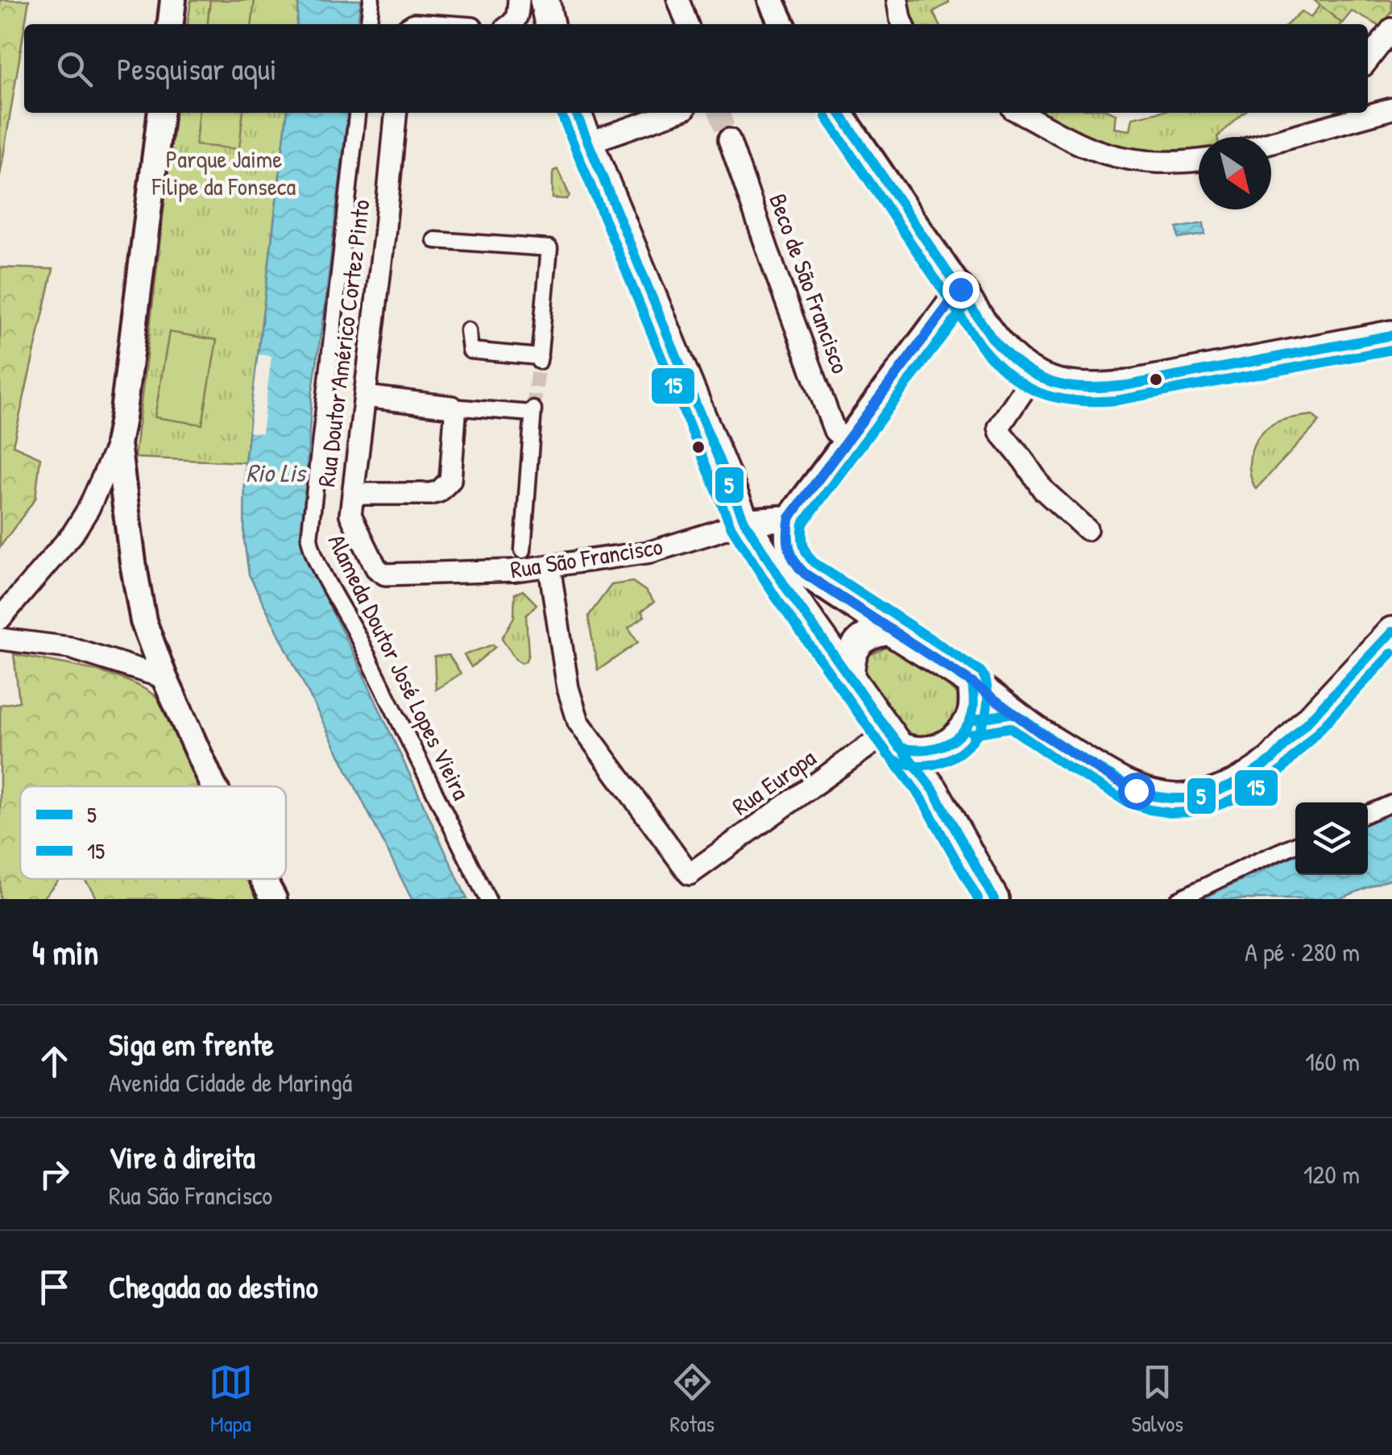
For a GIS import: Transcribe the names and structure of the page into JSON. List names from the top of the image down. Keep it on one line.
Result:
{"streets":{"street":["Beco de São Francisco","Rua Doutor Américo Cortez Pinto","Rua São Francisco","Alameda Doutor José Lopes Vieira","Rua Europa"]},"crossings":[["Rua Doutor Américo Cortez Pinto","Rua São Francisco"],["Rua São Francisco","Rua Europa"]],"water":["Rio Lis"],"parks":["Parque Jaime Filipe da Fonseca"],"lines":["transit line 5","transit line 15"],"legend":["5","15"],"north":"bottom right","page":{"search":"Pesquisar aqui","heading":["4 min","A pé · 280 m"],"list":[["Siga em frente","Avenida Cidade de Maringá","160 m"],["Vire à direita","Rua São Francisco","120 m"],"Chegada ao destino"],"nav":["Mapa","Rotas","Salvos"]}}
